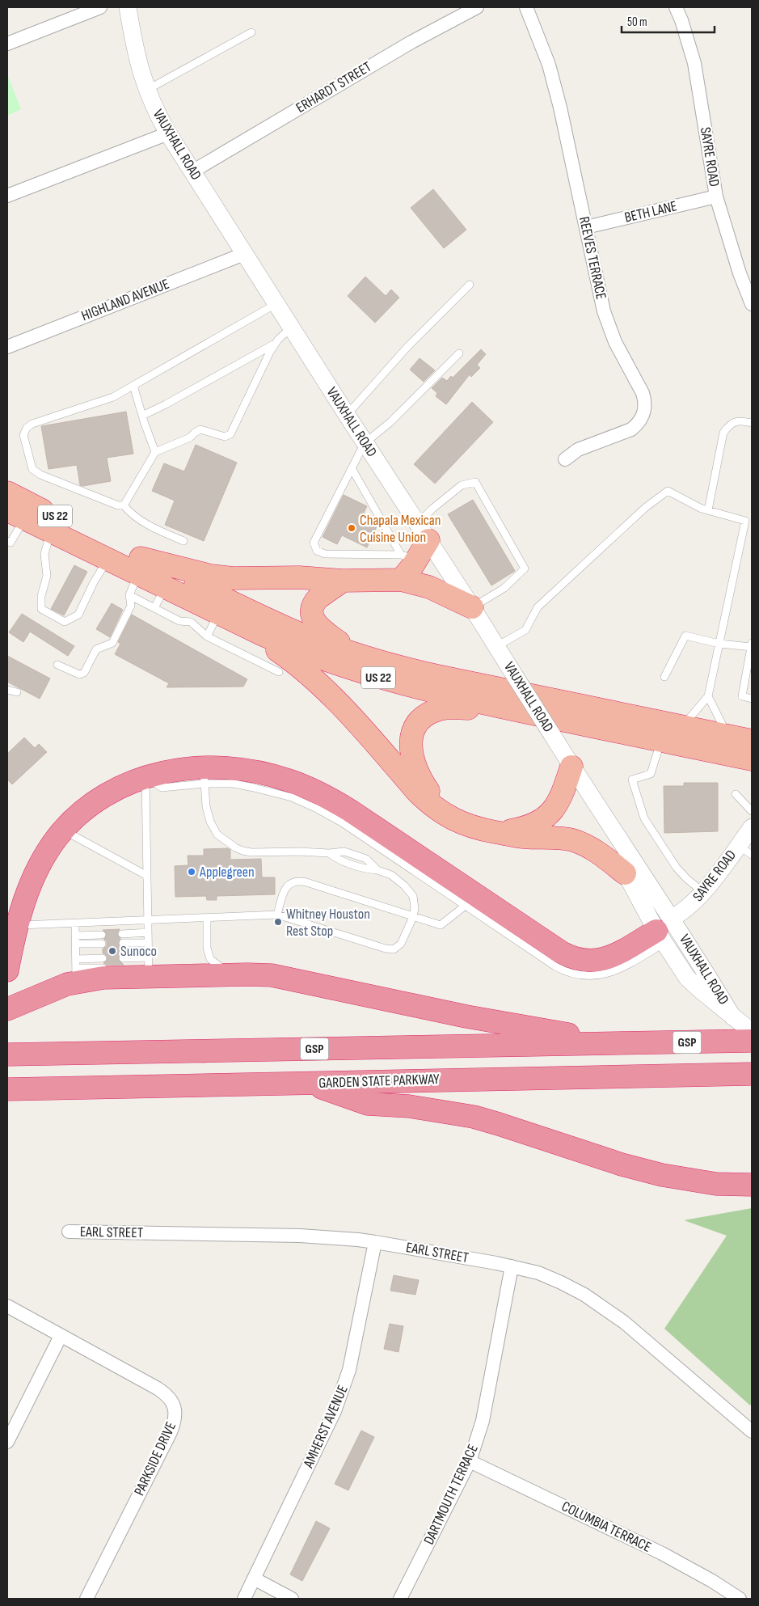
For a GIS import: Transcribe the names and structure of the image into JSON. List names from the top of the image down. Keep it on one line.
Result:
{"streets":{"highway":["US 22","GSP","GARDEN STATE PARKWAY"],"street":["ERHARDT STREET","VAUXHALL ROAD","SAYRE ROAD","BETH LANE","REEVES TERRACE","HIGHLAND AVENUE","EARL STREET","AMHERST AVENUE","PARKSIDE DRIVE","DARTMOUTH TERRACE","COLUMBIA TERRACE"]},"crossings":[["ERHARDT STREET","VAUXHALL ROAD"],["VAUXHALL ROAD","SAYRE ROAD"],["VAUXHALL ROAD","HIGHLAND AVENUE"],["SAYRE ROAD","BETH LANE"],["BETH LANE","REEVES TERRACE"],["EARL STREET","AMHERST AVENUE"],["EARL STREET","DARTMOUTH TERRACE"],["DARTMOUTH TERRACE","COLUMBIA TERRACE"]],"places":["Chapala Mexican Cuisine Union","Applegreen","Whitney Houston Rest Stop","Sunoco"],"scale_bar":"50 m"}
